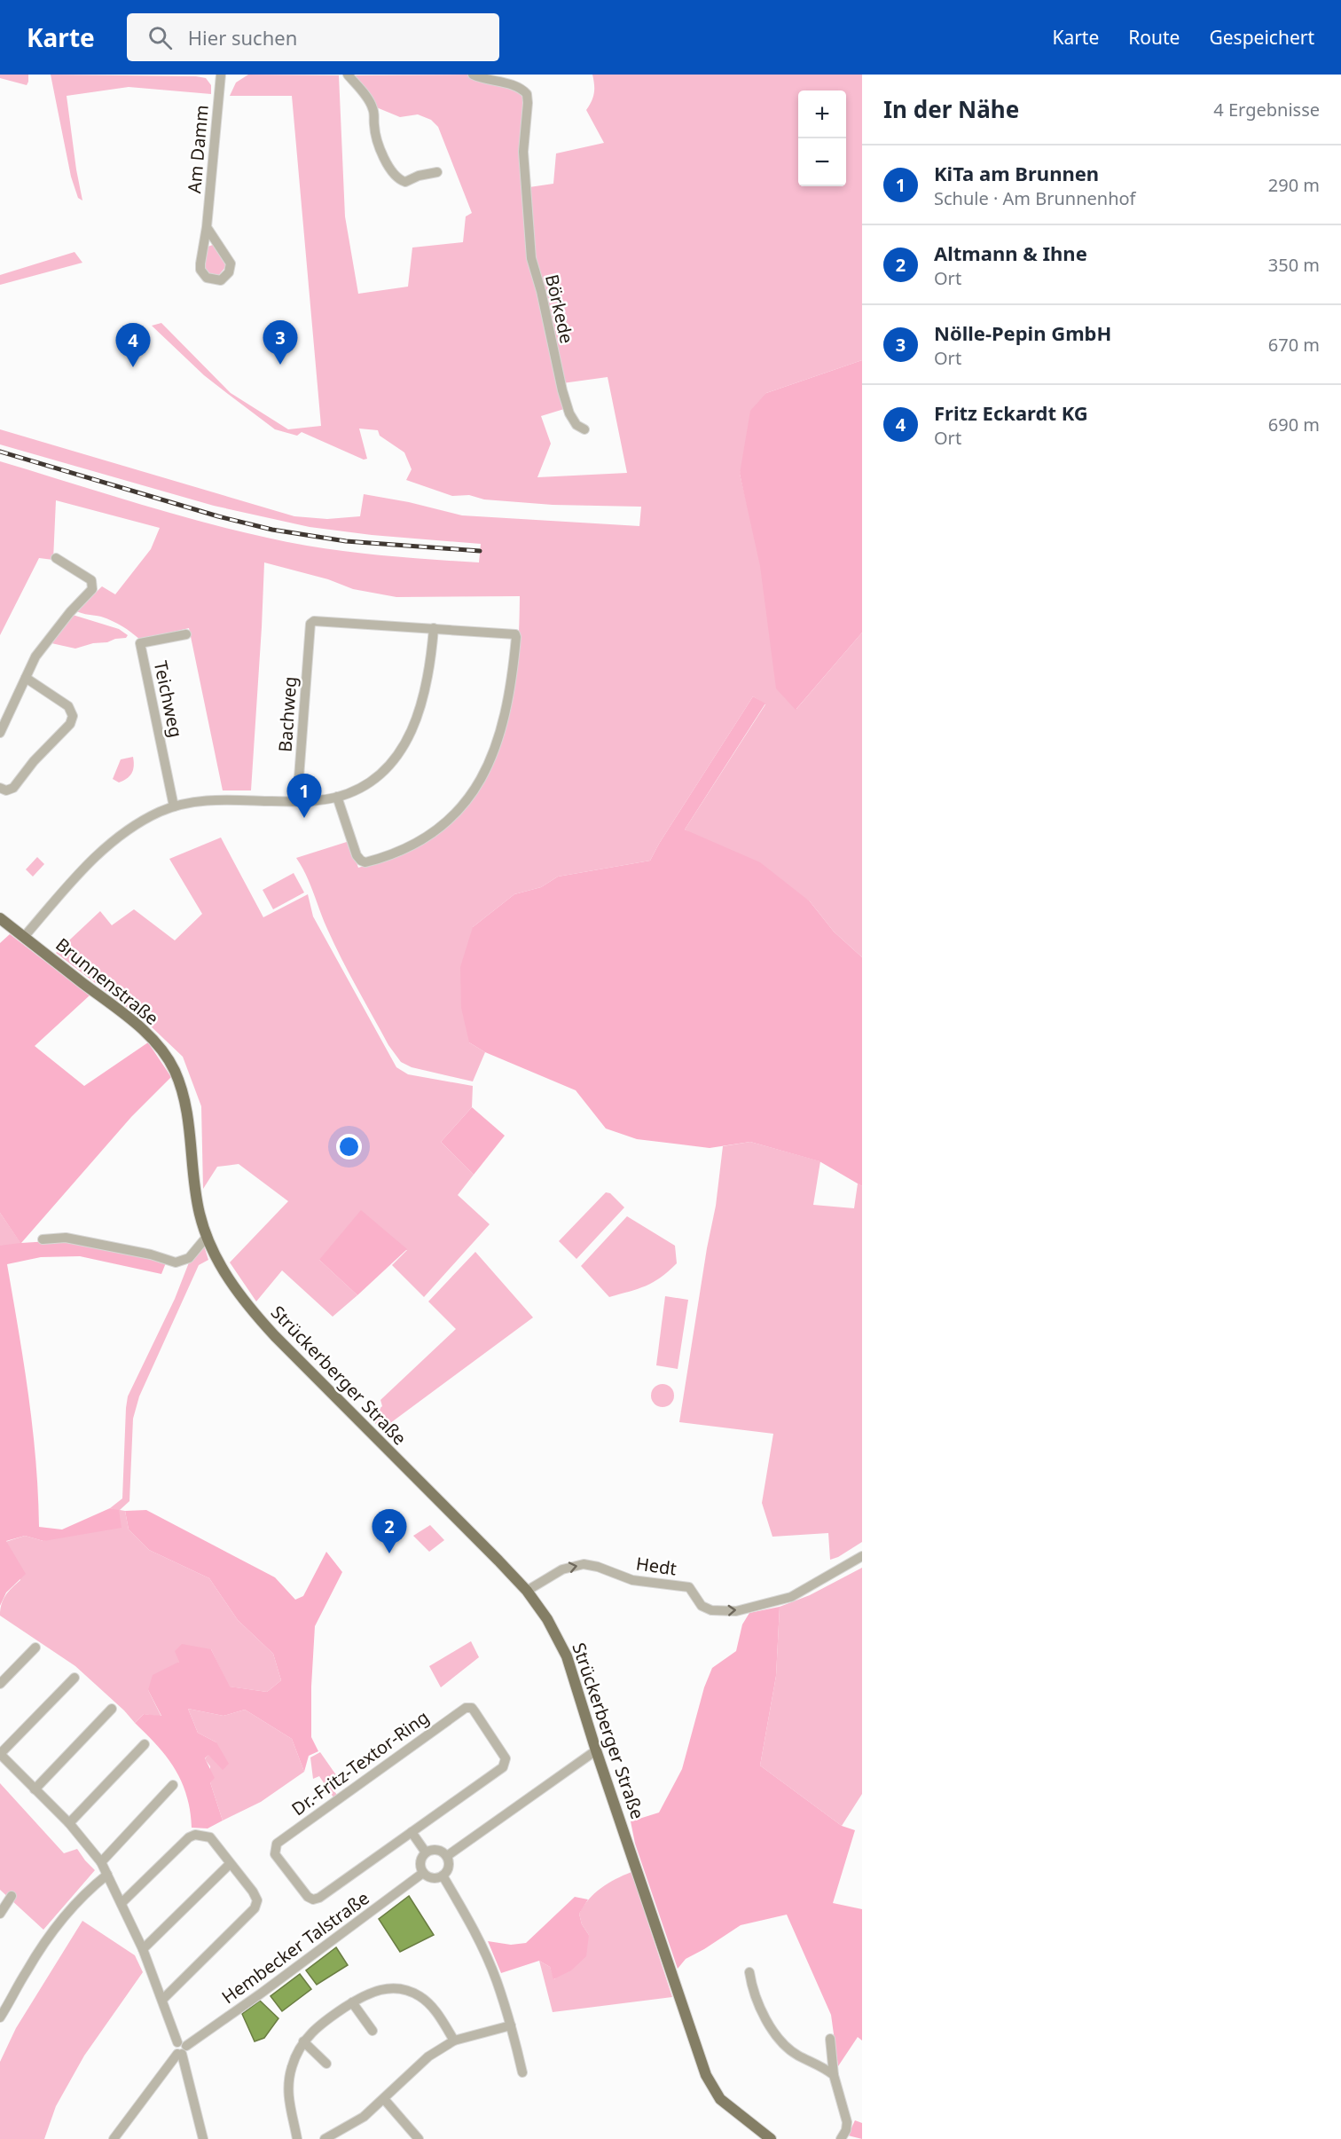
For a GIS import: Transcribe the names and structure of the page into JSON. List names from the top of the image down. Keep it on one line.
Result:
{"streets":{"main road":["Brunnenstraße","Strückerberger Straße"],"street":["Am Damm","Börkede","Teichweg","Bachweg","Hedt","Dr.-Fritz-Textor-Ring","Hembecker Talstraße"]},"crossings":[["Brunnenstraße","Strückerberger Straße"],["Strückerberger Straße","Hedt"]],"one_way":["Hedt"],"page":{"header":"Karte","search":"Hier suchen","nav":["Karte","Route","Gespeichert"],"heading":["In der Nähe","4 Ergebnisse"],"map_buttons":["+","−"],"list":[{"mark":"1","name":"KiTa am Brunnen","note":"Schule · Am Brunnenhof","value":"290 m"},{"mark":"2","name":"Altmann & Ihne","note":"Ort","value":"350 m"},{"mark":"3","name":"Nölle-Pepin GmbH","note":"Ort","value":"670 m"},{"mark":"4","name":"Fritz Eckardt KG","note":"Ort","value":"690 m"}],"pins":["3","4","1","2"]}}
